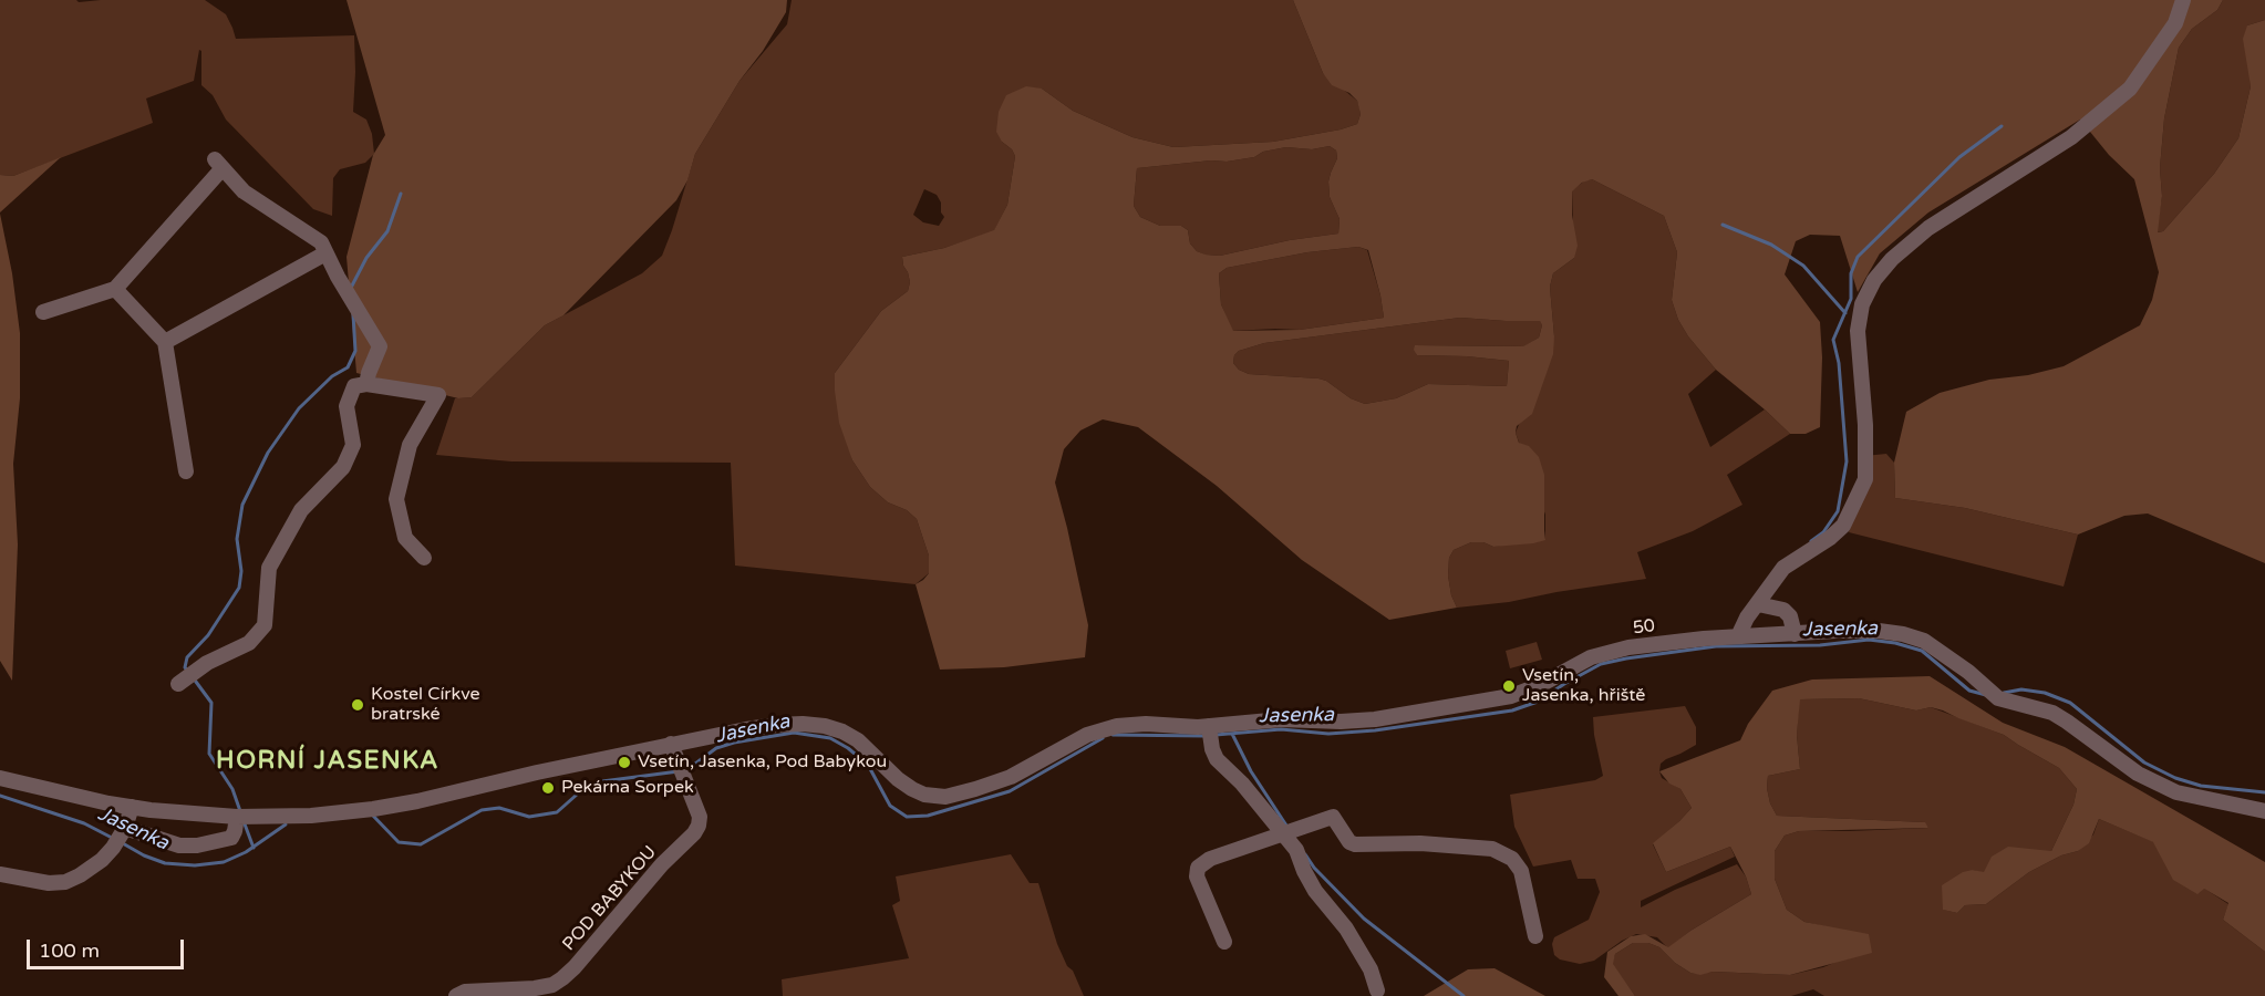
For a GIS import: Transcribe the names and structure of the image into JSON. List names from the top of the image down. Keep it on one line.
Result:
{"streets":{"street":["50","POD BABYKOU"]},"crossings":[["50","POD BABYKOU"]],"districts":["HORNÍ JASENKA"],"water":["Jasenka"],"places":["Vsetín, Jasenka, hřiště","Kostel Církve bratrské","Vsetín, Jasenka, Pod Babykou","Pekárna Sorpek"],"scale_bar":"100 m"}
